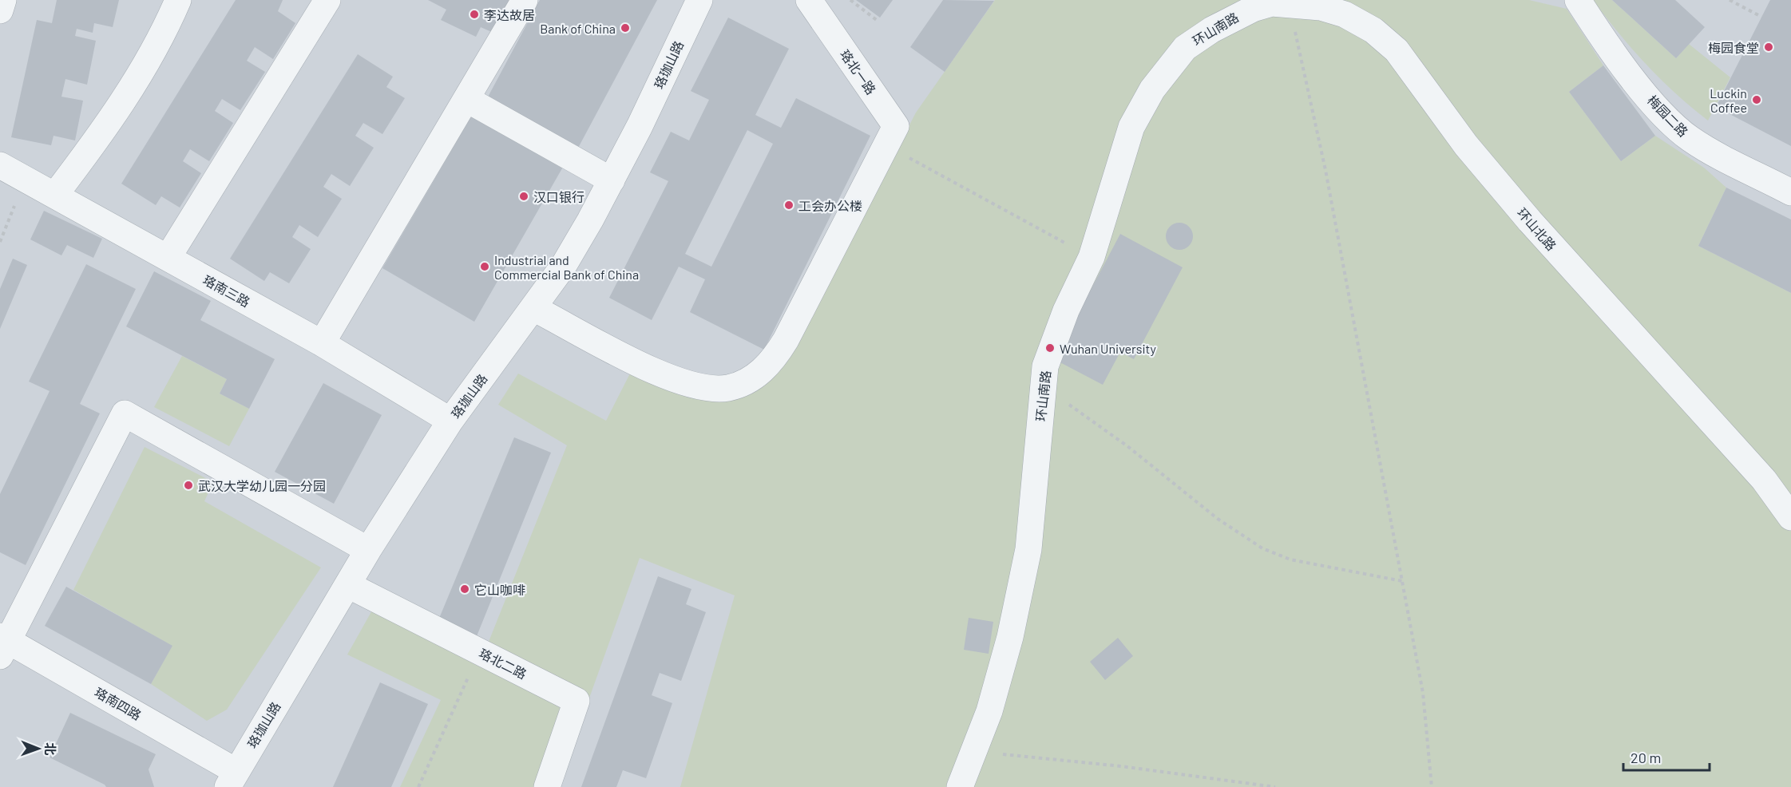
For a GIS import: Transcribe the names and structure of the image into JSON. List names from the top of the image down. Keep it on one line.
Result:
{"streets":{"street":["环山南路","珞珈山路","珞北一路","梅园二路","环山北路","珞南三路","珞北二路","珞南四路"]},"crossings":[["环山南路","环山北路"],["珞珈山路","珞南三路"],["珞珈山路","珞北二路"],["珞珈山路","珞南四路"]],"places":["李达故居","Bank of China","梅园食堂","Luckin Coffee","汉口银行","工会办公楼","Industrial and Commercial Bank of China","Wuhan University","武汉大学幼儿园一分园","它山咖啡"],"scale_bar":"20 m","north":"right"}
